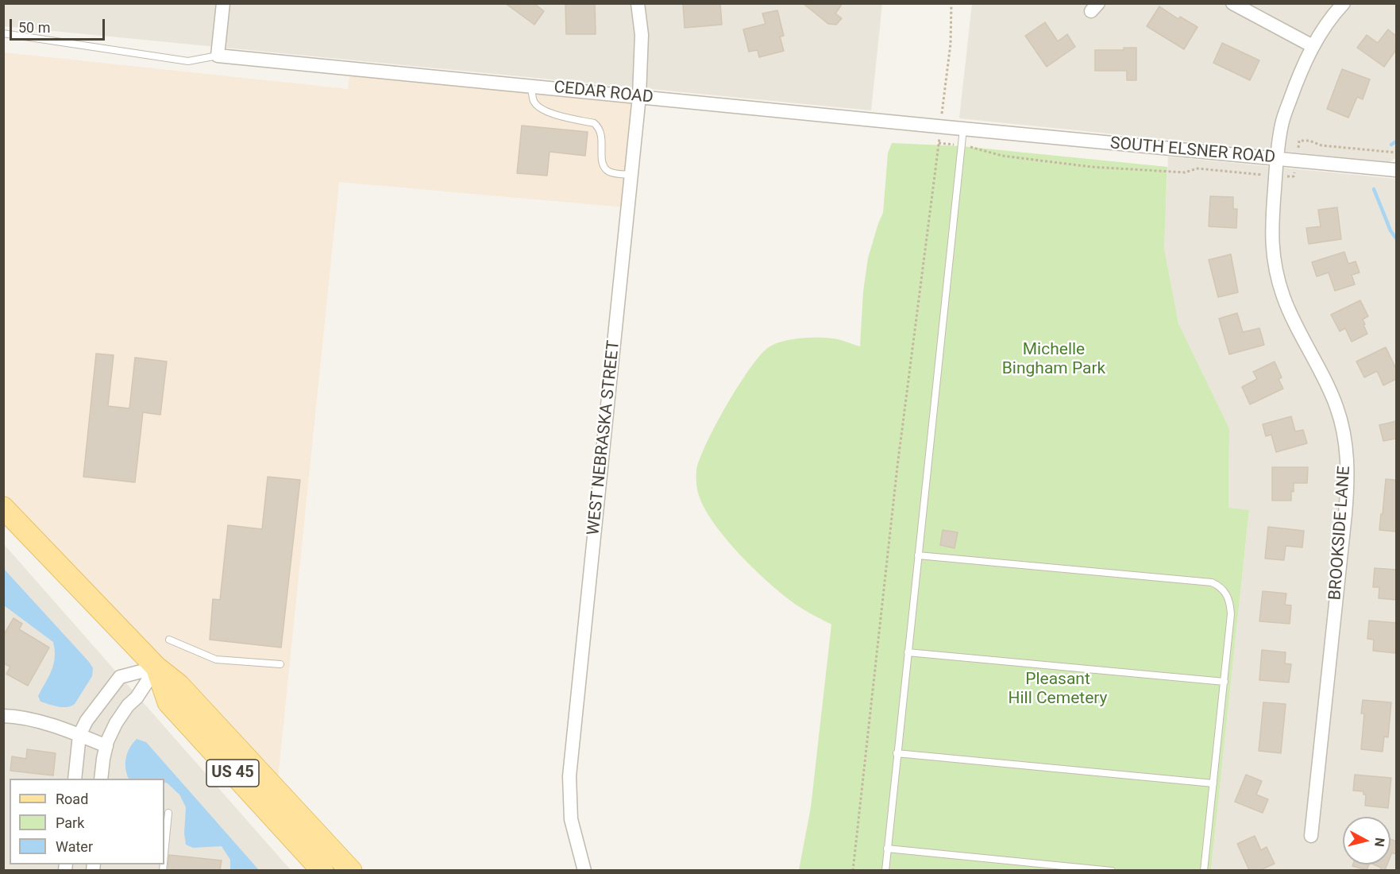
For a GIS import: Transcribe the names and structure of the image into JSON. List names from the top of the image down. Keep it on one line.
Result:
{"streets":{"main road":["US 45"],"street":["CEDAR ROAD","SOUTH ELSNER ROAD","WEST NEBRASKA STREET","BROOKSIDE LANE"]},"crossings":[["CEDAR ROAD","SOUTH ELSNER ROAD"],["CEDAR ROAD","WEST NEBRASKA STREET"],["SOUTH ELSNER ROAD","BROOKSIDE LANE"]],"parks":["Michelle Bingham Park","Pleasant Hill Cemetery"],"legend":["Road","Park","Water"],"scale_bar":"50 m","north":"right"}
